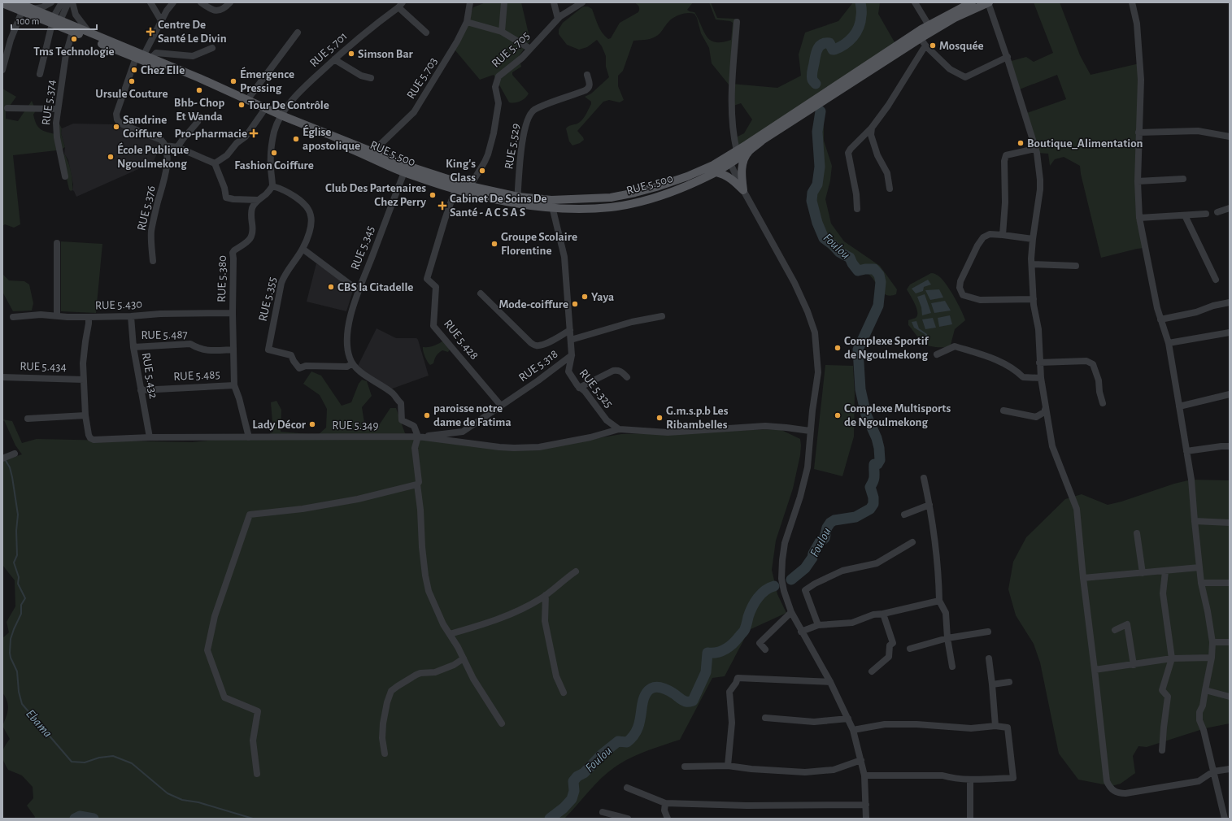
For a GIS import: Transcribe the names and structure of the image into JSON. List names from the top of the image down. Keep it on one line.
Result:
{"streets":{"main road":["RUE 5.500"],"street":["RUE 5.701","RUE 5.705","RUE 5.703","RUE 5.374","RUE 5.529","RUE 5.376","RUE 5.345","RUE 5.380","RUE 5.355","RUE 5.430","RUE 5.487","RUE 5.428","RUE 5.318","RUE 5.434","RUE 5.432","RUE 5.485","RUE 5.325","RUE 5.349"]},"crossings":[["RUE 5.701","RUE 5.500"],["RUE 5.705","RUE 5.500"],["RUE 5.703","RUE 5.500"],["RUE 5.374","RUE 5.500"],["RUE 5.529","RUE 5.500"],["RUE 5.500","RUE 5.345"],["RUE 5.500","RUE 5.428"],["RUE 5.500","RUE 5.318"],["RUE 5.345","RUE 5.355"],["RUE 5.380","RUE 5.355"],["RUE 5.380","RUE 5.430"],["RUE 5.380","RUE 5.487"],["RUE 5.380","RUE 5.485"],["RUE 5.380","RUE 5.349"],["RUE 5.430","RUE 5.434"],["RUE 5.430","RUE 5.432"],["RUE 5.430","RUE 5.349"],["RUE 5.487","RUE 5.432"],["RUE 5.428","RUE 5.318"],["RUE 5.318","RUE 5.325"],["RUE 5.318","RUE 5.349"],["RUE 5.432","RUE 5.485"],["RUE 5.432","RUE 5.349"],["RUE 5.325","RUE 5.349"]],"water":["Foulou","Ebama"],"places":{"health":["Centre De Santé Le Divin","Pro-pharmacie","Cabinet De Soins De Santé - A C S A S"],"other":["Tms Technologie","Mosquée","Simson Bar","Chez Elle","Ursule Couture","Émergence Pressing","Bhb- Chop Et Wanda","Tour De Contrôle","Sandrine Coiffure","Église apostolique","Boutique_Alimentation","Fashion Coiffure","École Publique Ngoulmekong","King's Glass","Club Des Partenaires Chez Perry","Groupe Scolaire Florentine","CBS la Citadelle","Yaya","Mode-coiffure","Complexe Sportif de Ngoulmekong","paroisse notre dame de Fatima","Complexe Multisports de Ngoulmekong","G.m.s.p.b Les Ribambelles","Lady Décor"]},"scale_bar":"100 m"}
